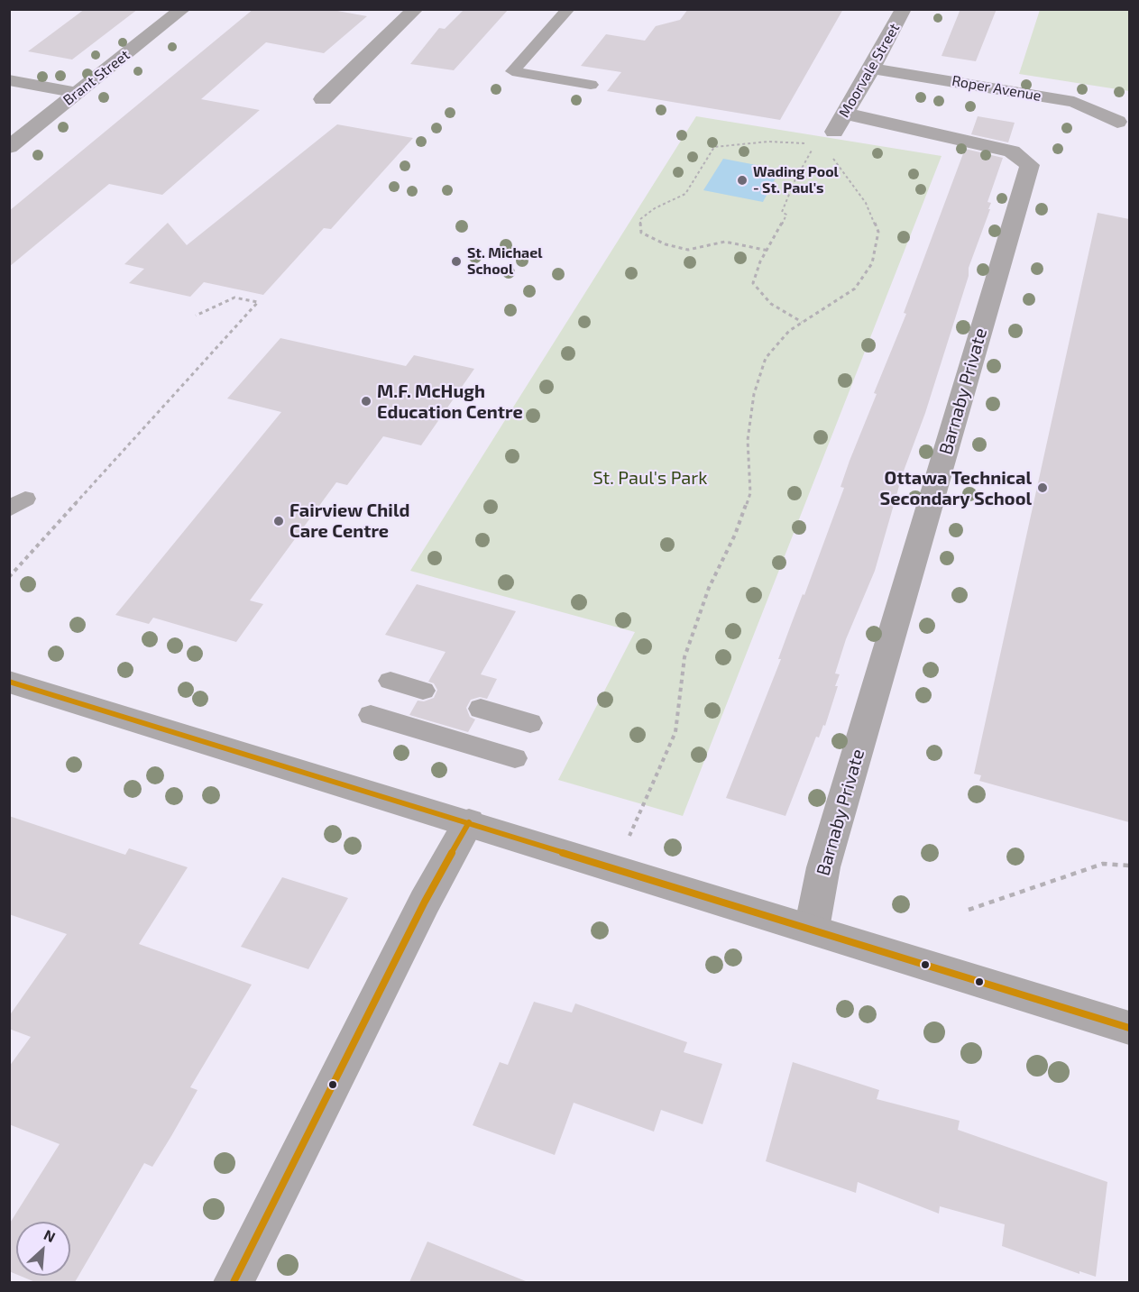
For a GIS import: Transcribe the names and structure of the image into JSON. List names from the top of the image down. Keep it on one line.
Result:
{"streets":{"street":["Moorvale Street","Brant Street","Roper Avenue","Barnaby Private"]},"crossings":[["Moorvale Street","Roper Avenue"],["Moorvale Street","Barnaby Private"]],"parks":["St. Paul's Park"],"places":["Wading Pool - St. Paul's","St. Michael School","M.F. McHugh Education Centre","Ottawa Technical Secondary School","Fairview Child Care Centre"],"north":"top right"}
